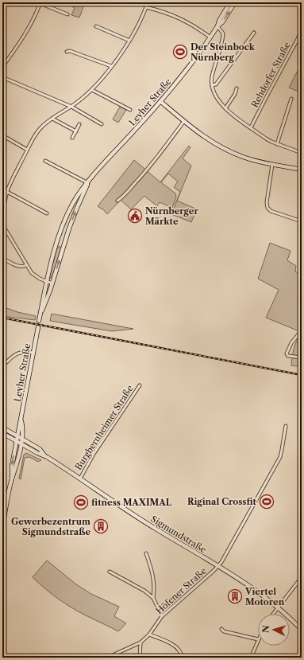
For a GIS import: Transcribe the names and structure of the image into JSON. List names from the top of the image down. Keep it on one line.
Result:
{"streets":{"main road":["Leyher Straße","Sigmundstraße"],"street":["Rehdorfer Straße","Burgbernheimer Straße","Höfener Straße"]},"crossings":[["Leyher Straße","Sigmundstraße"],["Burgbernheimer Straße","Sigmundstraße"],["Sigmundstraße","Höfener Straße"]],"places":{"sports":["Der Steinbock Nürnberg","Riginal Crossfit","fitness MAXIMAL"],"public building":["Nürnberger Märkte"],"building":["Gewerbezentrum Sigmundstraße","Viertel Motoren"]},"north":"left"}
